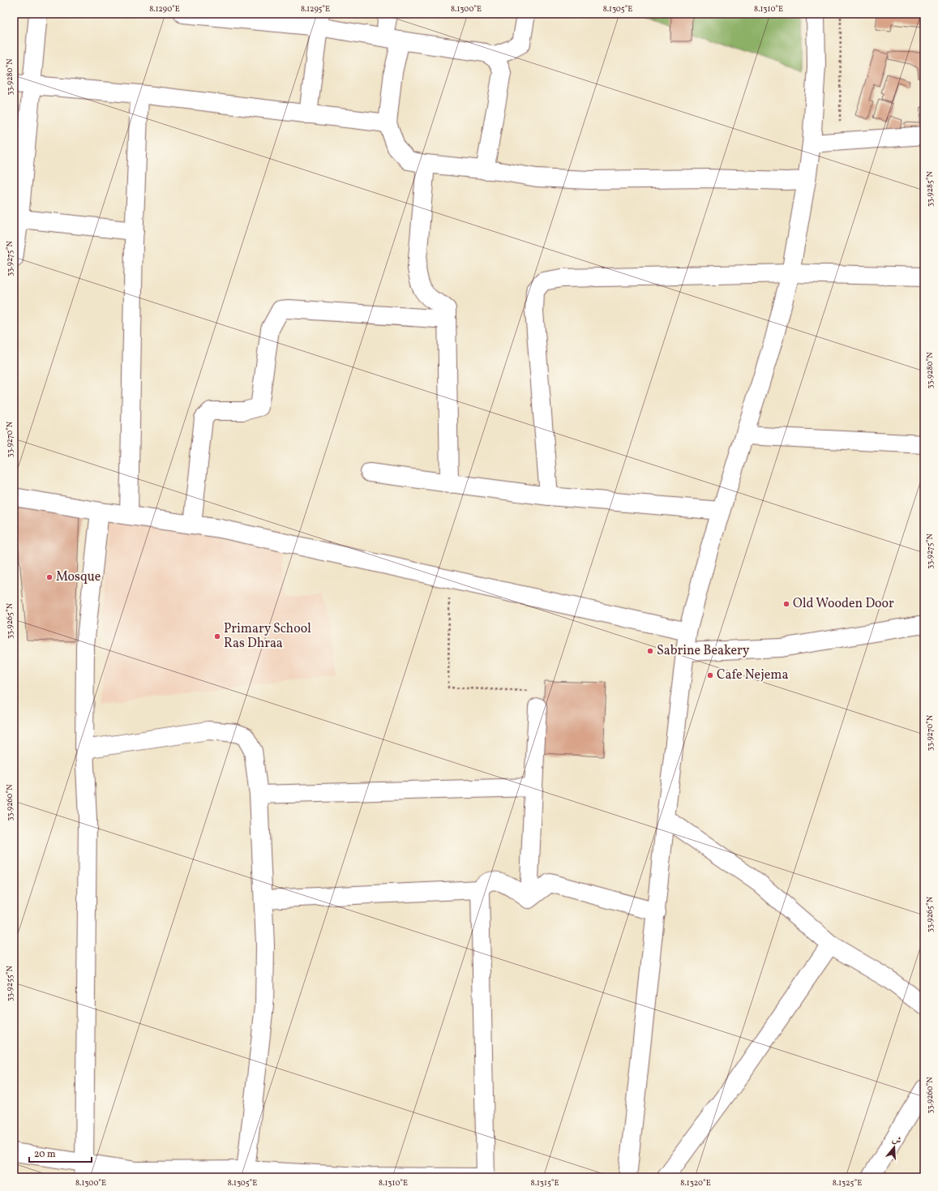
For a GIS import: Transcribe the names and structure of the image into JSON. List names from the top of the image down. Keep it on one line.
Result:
{"places":["Mosque","Old Wooden Door","Primary School Ras Dhraa","Sabrine Beakery","Cafe Nejema"],"scale_bar":"20 m","north":"top","coordinates":["8.1290°E","8.1295°E","8.1300°E","8.1305°E","8.1310°E","33.9280°N","33.9285°N","33.9275°N","33.9270°N","33.9265°N","33.9260°N","33.9255°N","8.1315°E","8.1320°E","8.1325°E"]}
